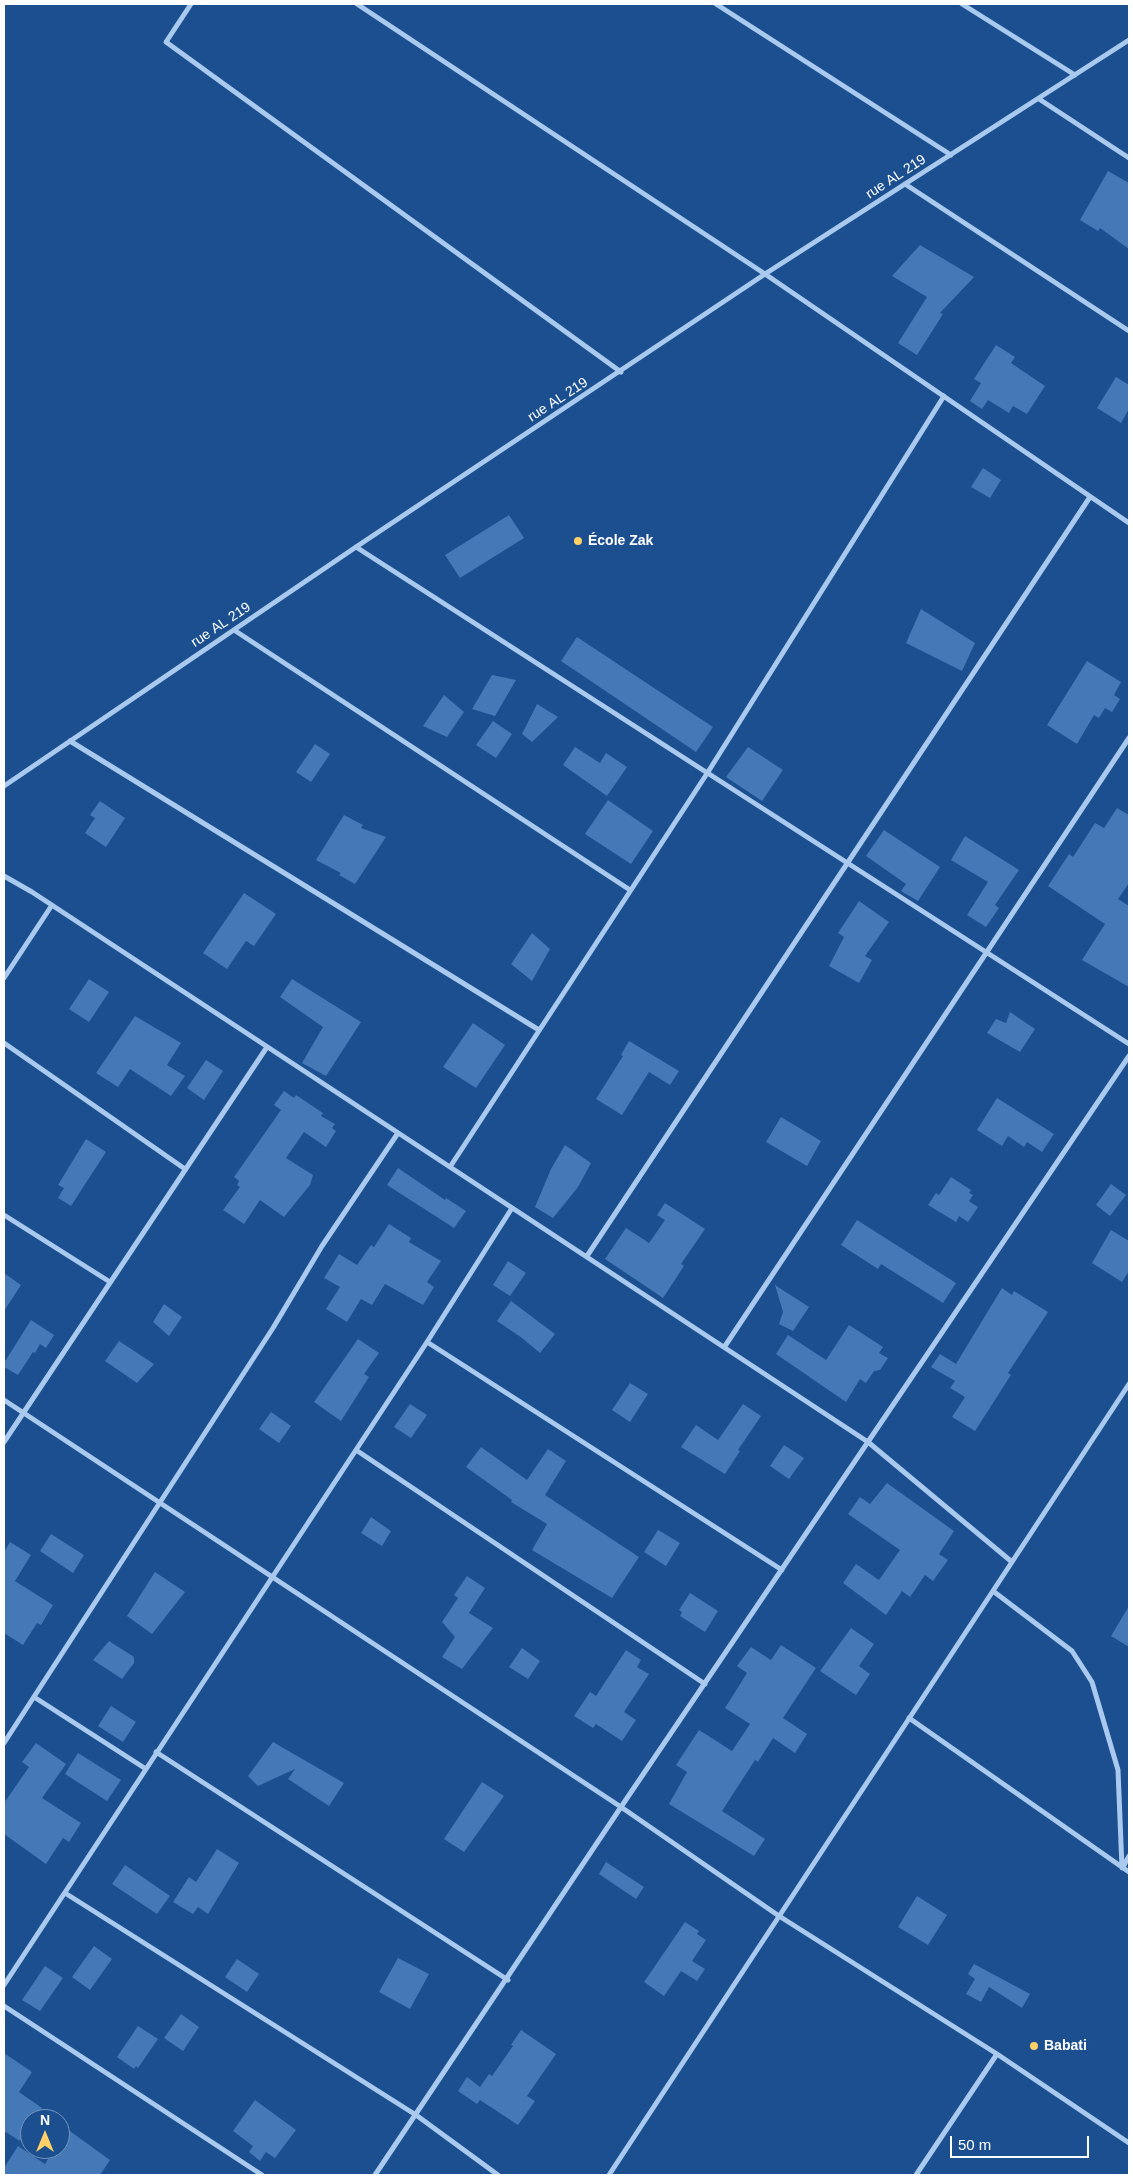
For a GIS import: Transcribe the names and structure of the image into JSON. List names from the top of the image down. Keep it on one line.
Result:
{"streets":{"street":["rue AL 219"]},"places":["École Zak","Babati"],"scale_bar":"50 m","north":"top"}
